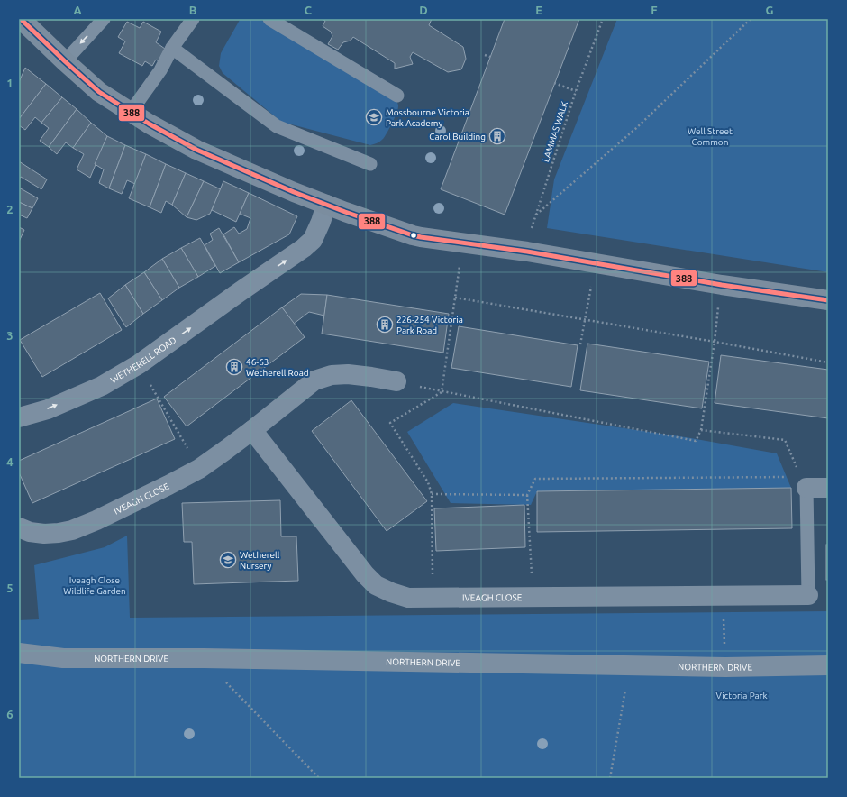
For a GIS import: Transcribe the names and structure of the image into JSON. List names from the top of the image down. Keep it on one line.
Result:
{"streets":{"street":["WETHERELL ROAD","IVEAGH CLOSE","NORTHERN DRIVE"],"path":["LAMMAS WALK"]},"one_way":["WETHERELL ROAD"],"parks":["Well Street Common","Iveagh Close Wildlife Garden","Victoria Park"],"places":{"school or university":["Mossbourne Victoria Park Academy","Wetherell Nursery"],"building":["Carol Building","226-254 Victoria Park Road","46-63 Wetherell Road"]},"lines":["transit line 388"],"grid":{"columns":["A","B","C","D","E","F","G"],"rows":["1","2","3","4","5","6"]}}
